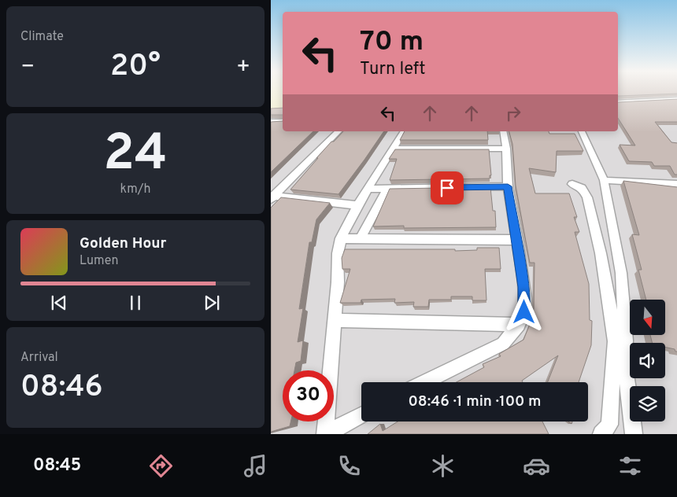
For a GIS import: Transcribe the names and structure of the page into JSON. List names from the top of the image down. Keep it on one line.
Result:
{"north":"bottom","page":{"tile":["Climate",["24","km/h"],["Arrival","08:46"]],"turn":["70 m","Turn left"],"heat":["−","20°","+"],"song":["Golden Hour","Lumen"],"limit":"30","trip":"08:46 · 1 min · 100 m","tabs":"08:45"}}
